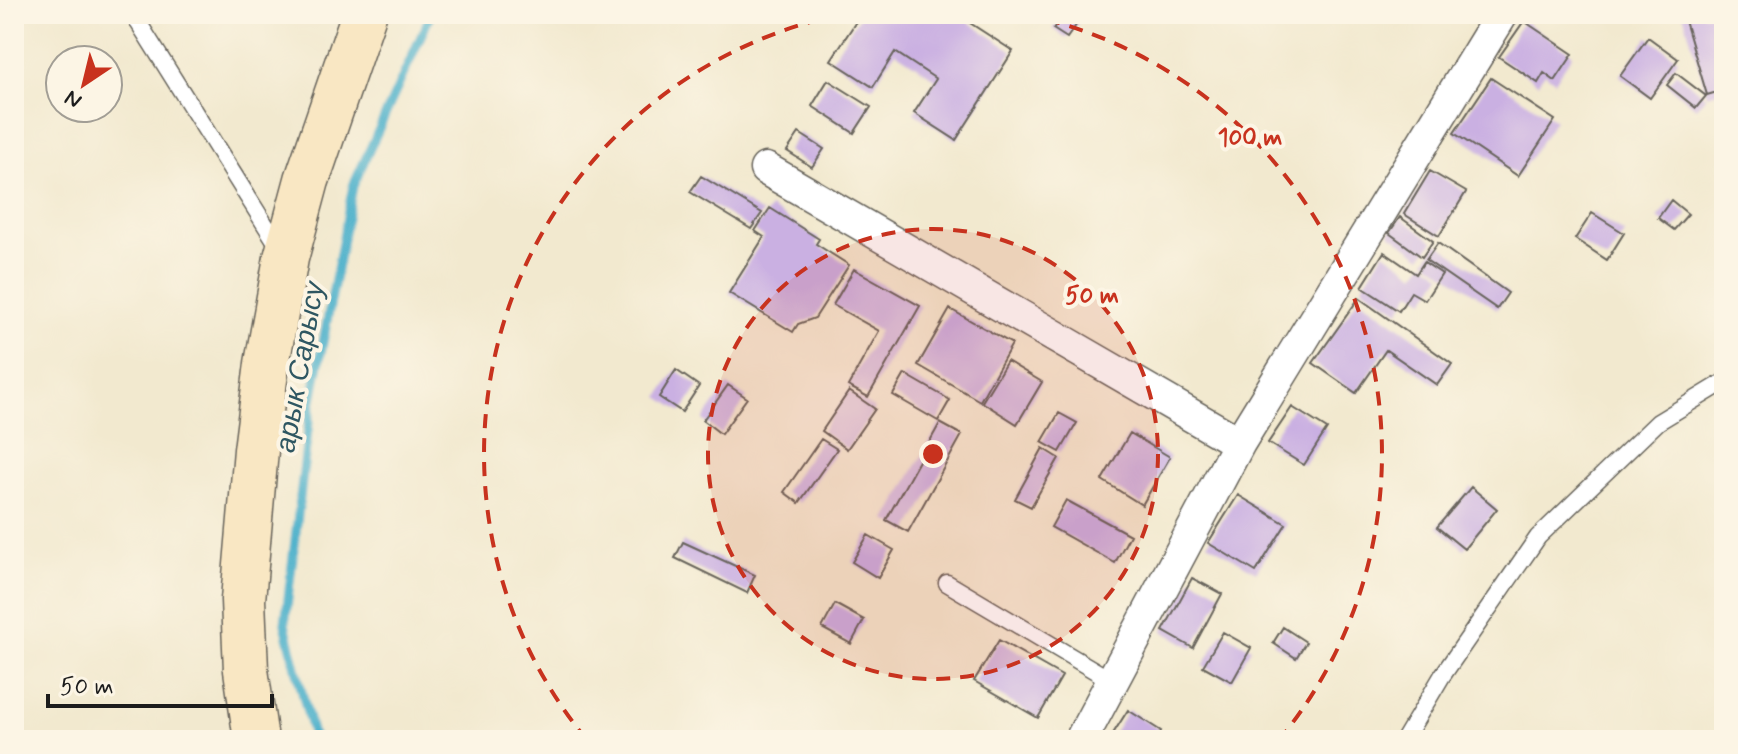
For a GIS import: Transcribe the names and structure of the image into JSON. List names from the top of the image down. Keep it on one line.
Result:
{"water":["арык Сарысу"],"scale_bar":"50 m","north":"bottom left","rings":["100 m","50 m"]}
